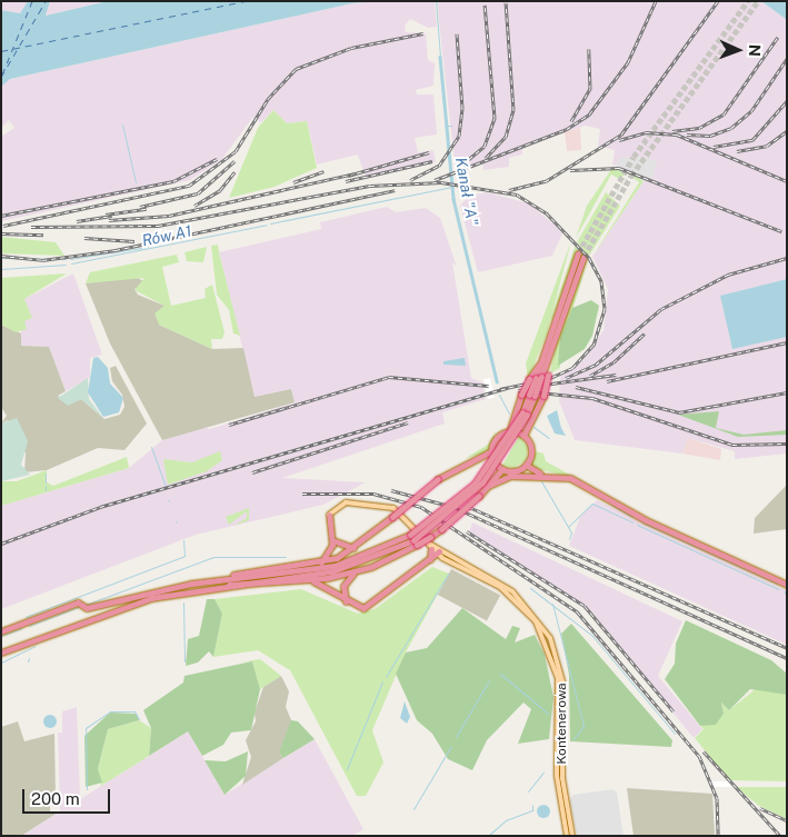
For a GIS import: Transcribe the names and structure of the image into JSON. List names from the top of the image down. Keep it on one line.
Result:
{"streets":{"main road":["Kontenerowa"]},"water":["Kanał \"A\"","Rów A1"],"scale_bar":"200 m","north":"right"}
